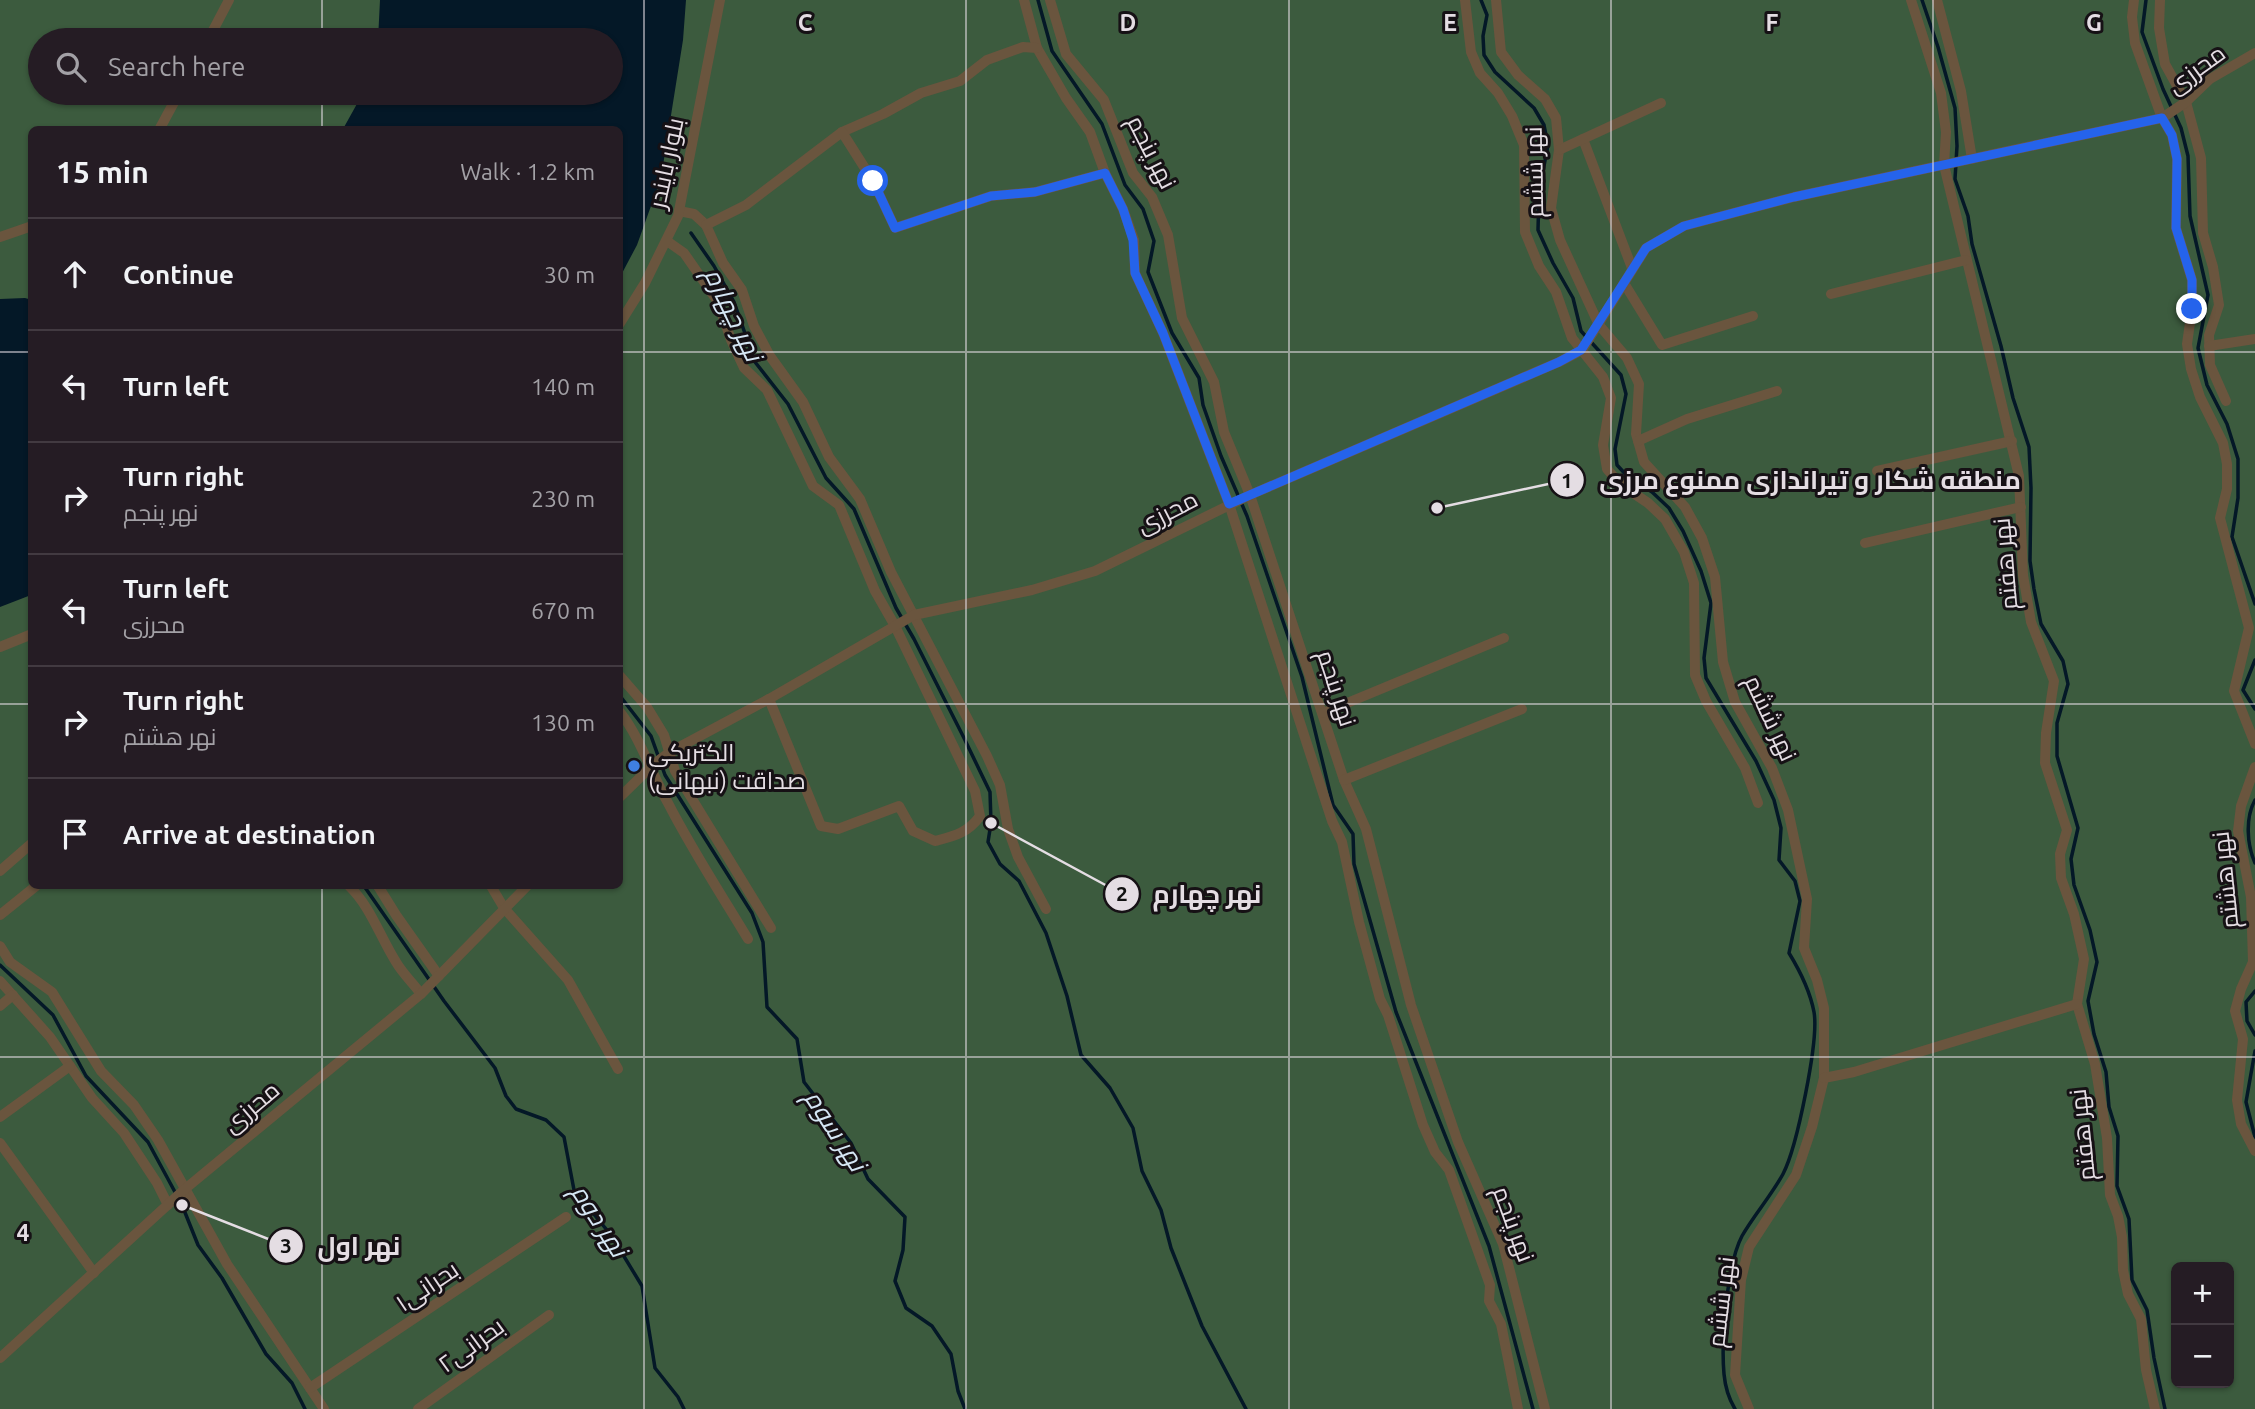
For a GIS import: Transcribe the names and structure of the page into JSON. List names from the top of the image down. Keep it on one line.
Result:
{"streets":{"street":["محرزی","نهر پنجم","بلوار بایندر","نهر ششم","نهر هفتم","نهر هشتم","بحرانی۱","بحرانی۲"]},"crossings":[["محرزی","نهر پنجم"],["محرزی","نهر ششم"],["محرزی","نهر هفتم"]],"water":["نهر چهارم","نهر سوم","نهر دوم"],"places":["منطقه شکار و تیراندازی ممنوع مرزی","الکتریکی صداقت (نبهانی)","نهر چهارم","نهر اول"],"page":{"search":"Search here","heading":["15 min","Walk · 1.2 km"],"list":[["Continue","30 m"],["Turn left","140 m"],["Turn right","نهر پنجم","230 m"],["Turn left","محرزی","670 m"],["Turn right","نهر هشتم","130 m"],"Arrive at destination"],"map_buttons":["+","−"]},"grid":{"columns":["C","D","E","F","G"],"rows":["4"]}}
